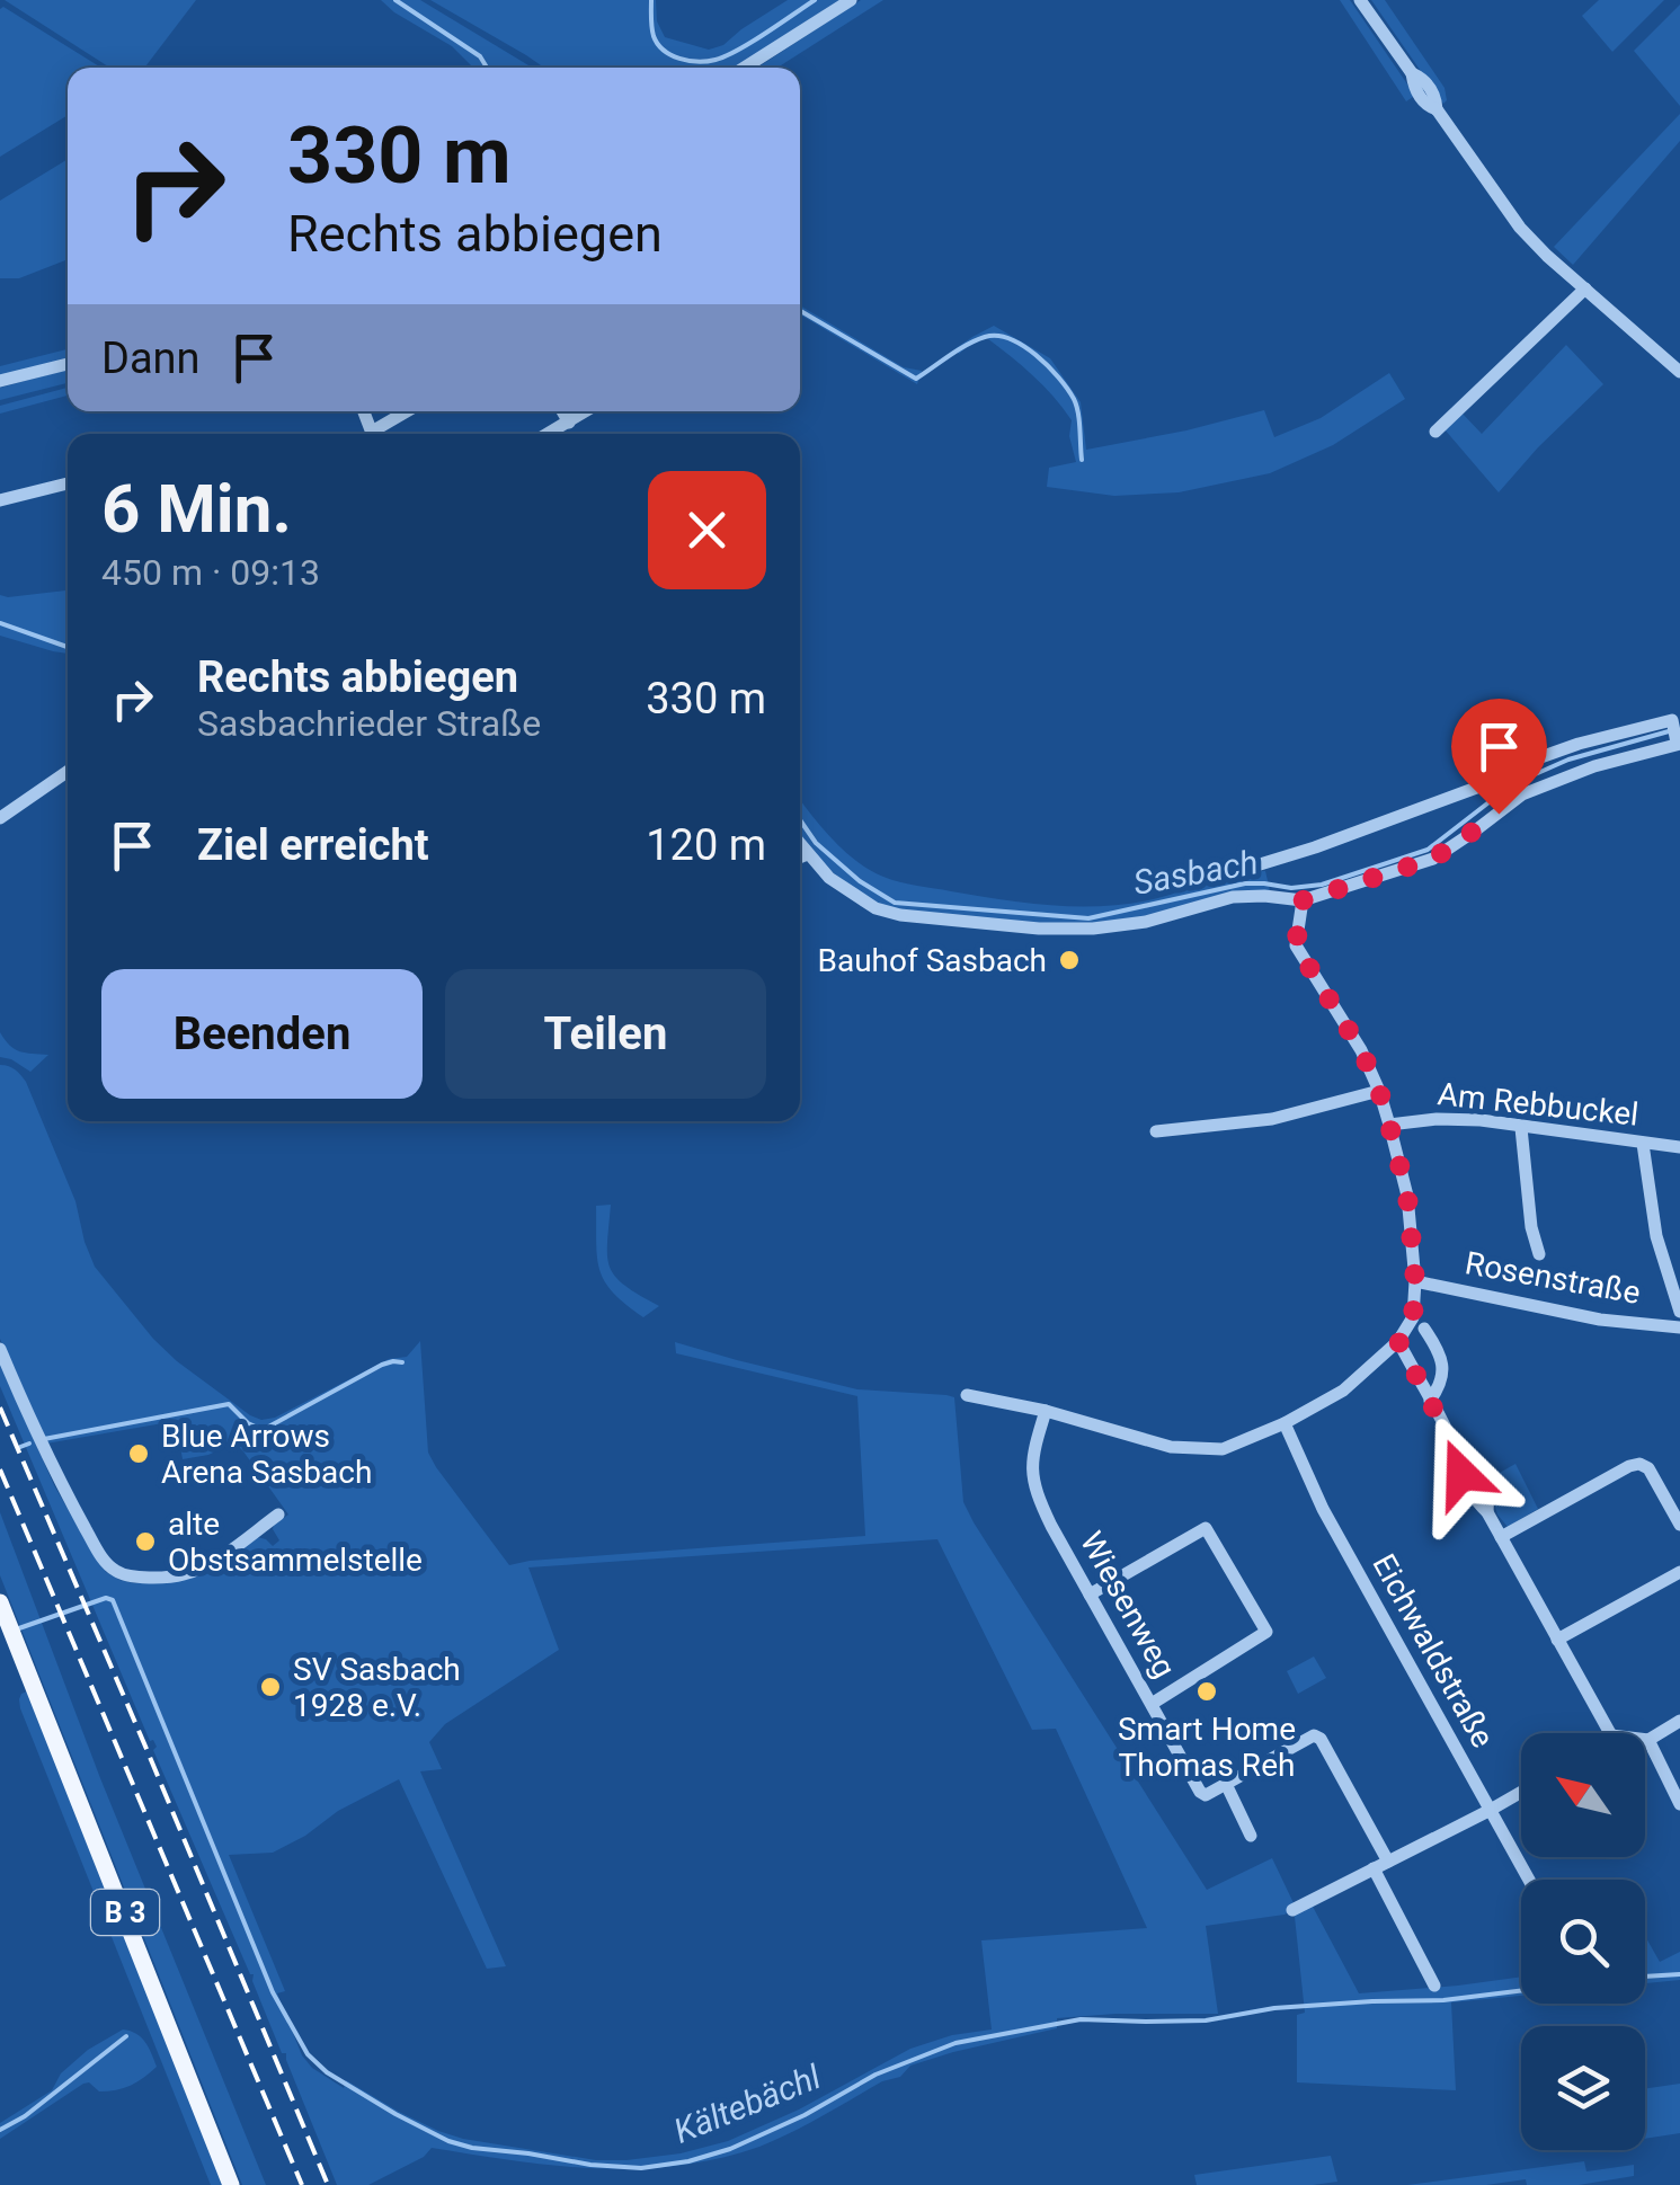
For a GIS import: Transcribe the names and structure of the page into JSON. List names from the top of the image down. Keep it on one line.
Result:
{"streets":{"main road":["B 3"],"street":["Am Rebbuckel","Rosenstraße","Wiesenweg","Eichwaldstraße"]},"water":["Sasbach","Kältebächl"],"places":["Bauhof Sasbach","Blue Arrows Arena Sasbach","alte Obstsammelstelle","SV Sasbach 1928 e.V.","Smart Home Thomas Reh"],"north":"top left","page":{"turn":["330 m","Rechts abbiegen"],"then":"Dann","heading":["6 Min.","450 m · 09:13"],"list":[{"name":"Rechts abbiegen","note":"Sasbachrieder Straße","value":"330 m"},{"name":"Ziel erreicht","value":"120 m"}],"buttons":["Beenden","Teilen"]}}
